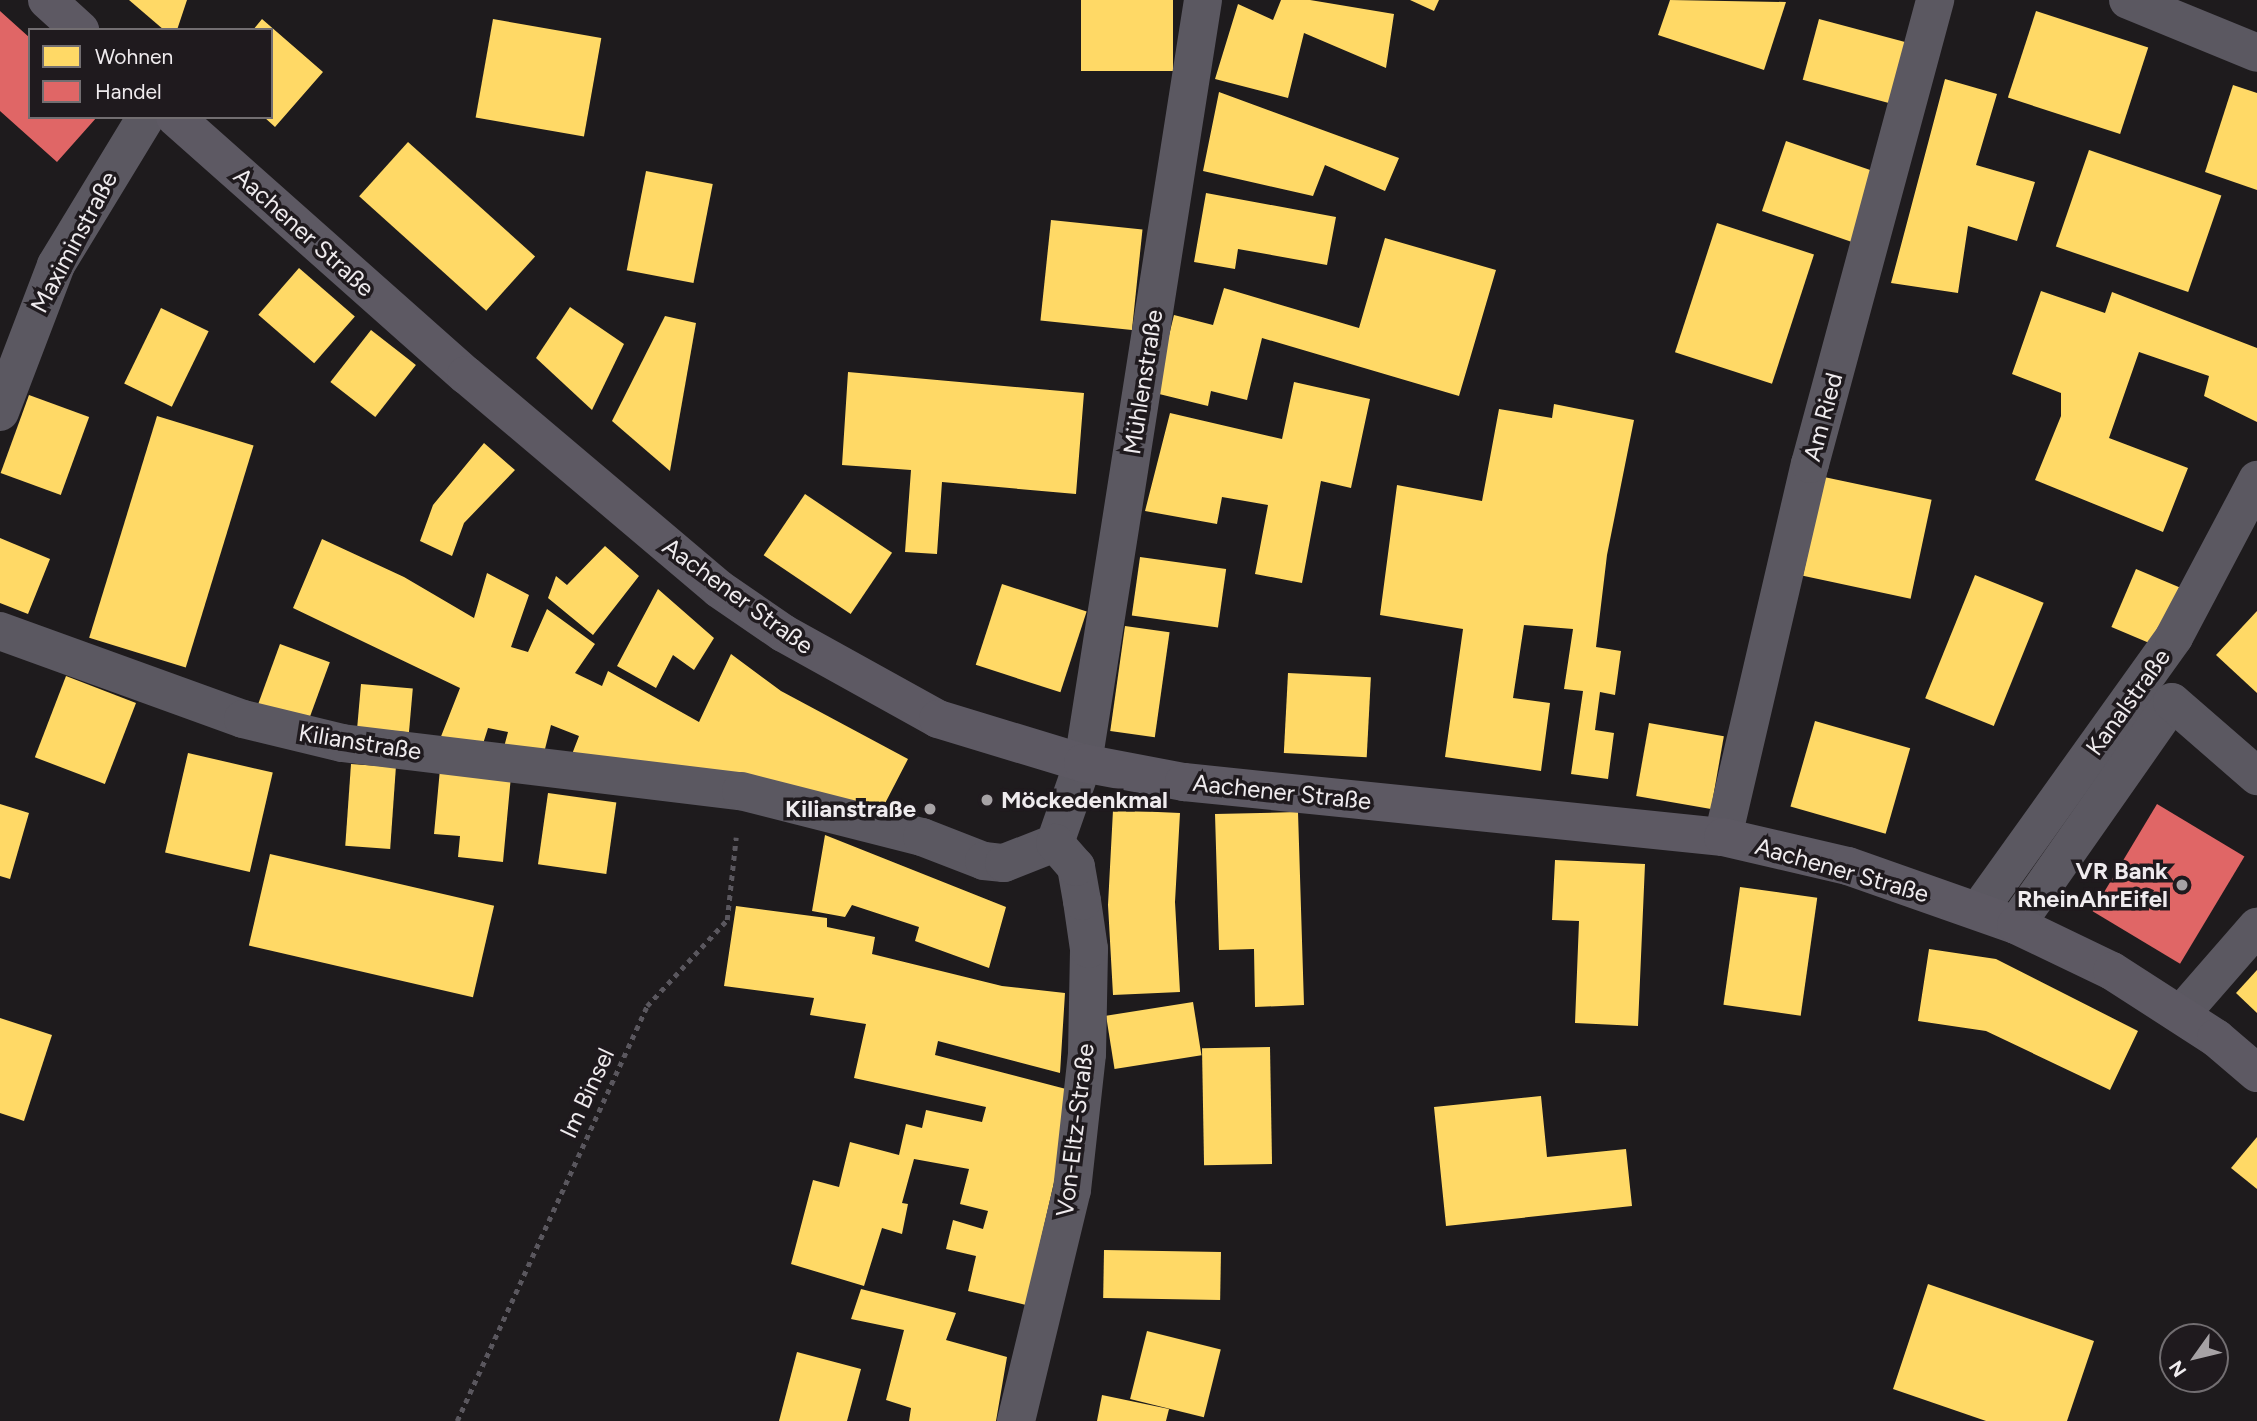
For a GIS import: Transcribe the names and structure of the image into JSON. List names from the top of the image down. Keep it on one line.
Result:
{"streets":{"main road":["Aachener Straße"],"street":["Maximinstraße","Mühlenstraße","Am Ried","Kanalstraße","Kilianstraße","Von-Eltz-Straße"],"path":["Im Binsel"]},"crossings":[["Aachener Straße","Mühlenstraße"],["Aachener Straße","Am Ried"],["Aachener Straße","Kanalstraße"],["Kilianstraße","Im Binsel"],["Kilianstraße","Von-Eltz-Straße"]],"places":["Möckedenkmal","Kilianstraße","VR Bank RheinAhrEifel"],"legend":["Wohnen","Handel"],"north":"bottom left"}
